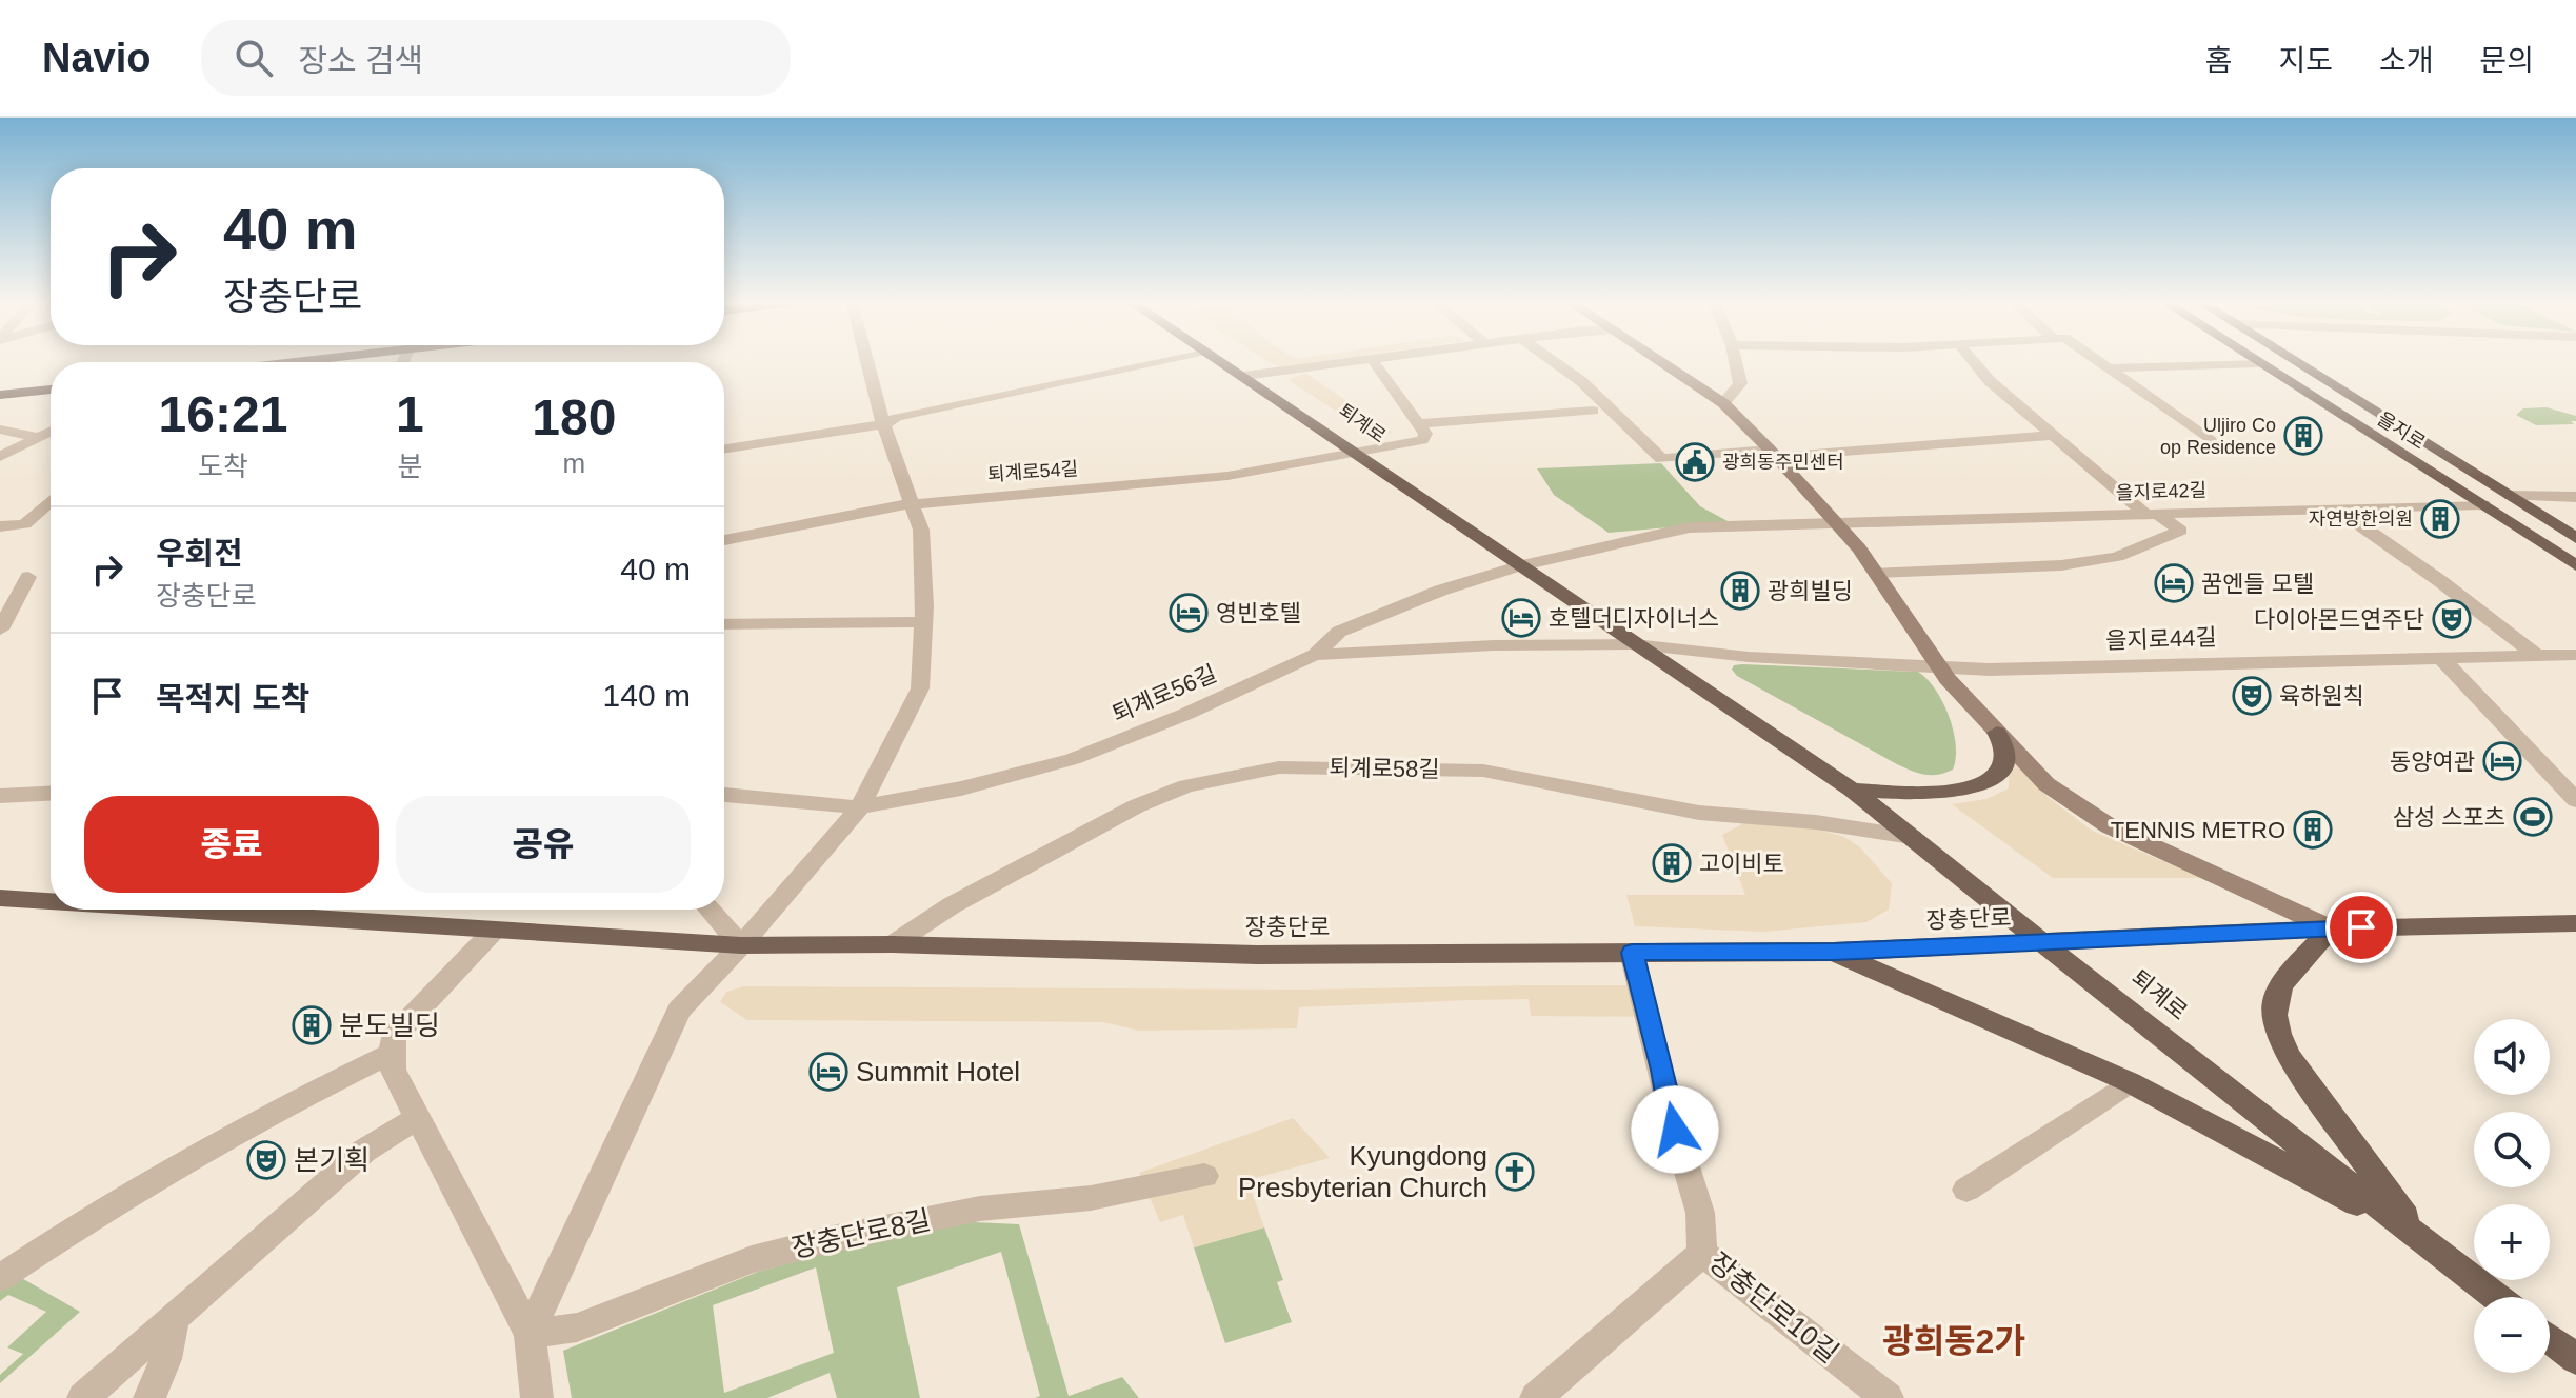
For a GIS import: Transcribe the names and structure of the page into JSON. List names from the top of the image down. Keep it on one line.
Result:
{"streets":{"main road":["퇴계로","을지로","장충단로"],"street":["퇴계로54길","을지로42길","을지로44길","퇴계로56길","퇴계로58길","장충단로8길","장충단로10길"]},"crossings":[["퇴계로","퇴계로54길"],["퇴계로","을지로44길"],["퇴계로","퇴계로56길"],["퇴계로","퇴계로58길"],["퇴계로","장충단로"],["을지로","을지로42길"],["퇴계로58길","장충단로"],["장충단로","장충단로10길"]],"districts":["광희동2가"],"places":{"building":["Uljiro Co op Residence","자연방한의원","광희빌딩","TENNIS METRO","고이비토","분도빌딩"],"public building":["광희동주민센터"],"hotel":["꿈엔들 모텔","영빈호텔","호텔더디자이너스","동양여관","Summit Hotel"],"theatre":["다이아몬드연주단","육하원칙","본기획"],"sports":["삼성 스포츠"],"church":["Kyungdong Presbyterian Church"]},"page":{"header":"Navio","search":"장소 검색","nav":["홈","지도","소개","문의"],"turn":["40 m","장충단로"],"eta":["16:21","도착","1","분","180","m"],"list":[{"name":"우회전","note":"장충단로","value":"40 m"},{"name":"목적지 도착","value":"140 m"}],"buttons":["종료","공유"],"map_buttons":["+","−"]}}
